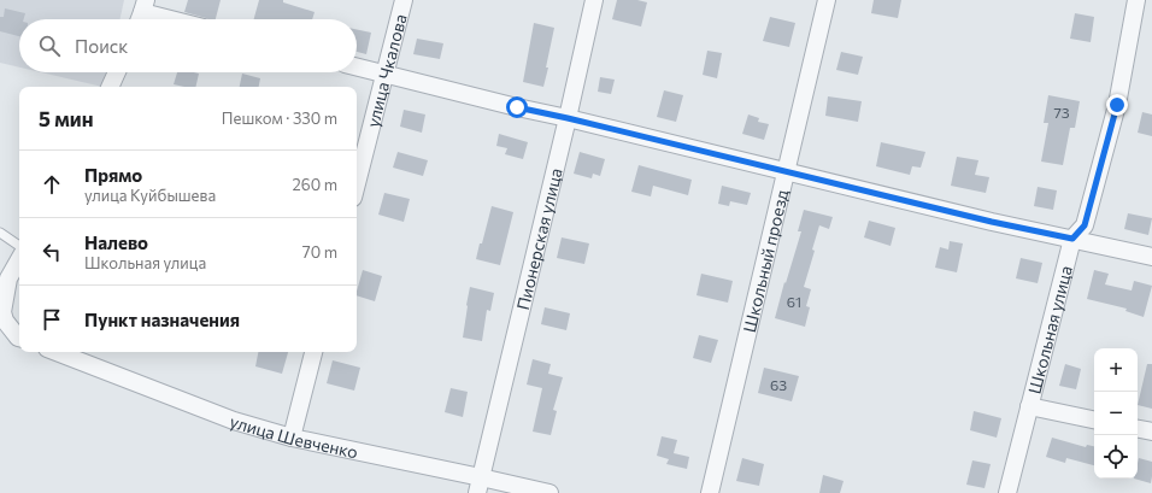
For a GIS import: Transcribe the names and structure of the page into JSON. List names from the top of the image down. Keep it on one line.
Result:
{"streets":{"street":["улица Чкалова","Пионерская улица","Школьный проезд","Школьная улица","улица Шевченко"]},"crossings":[["Пионерская улица","улица Шевченко"]],"house_numbers":["73","61","63"],"page":{"search":"Поиск","heading":["5 мин","Пешком · 330 m"],"list":[["Прямо","улица Куйбышева","260 m"],["Налево","Школьная улица","70 m"],"Пункт назначения"],"map_buttons":["+","−"]}}
